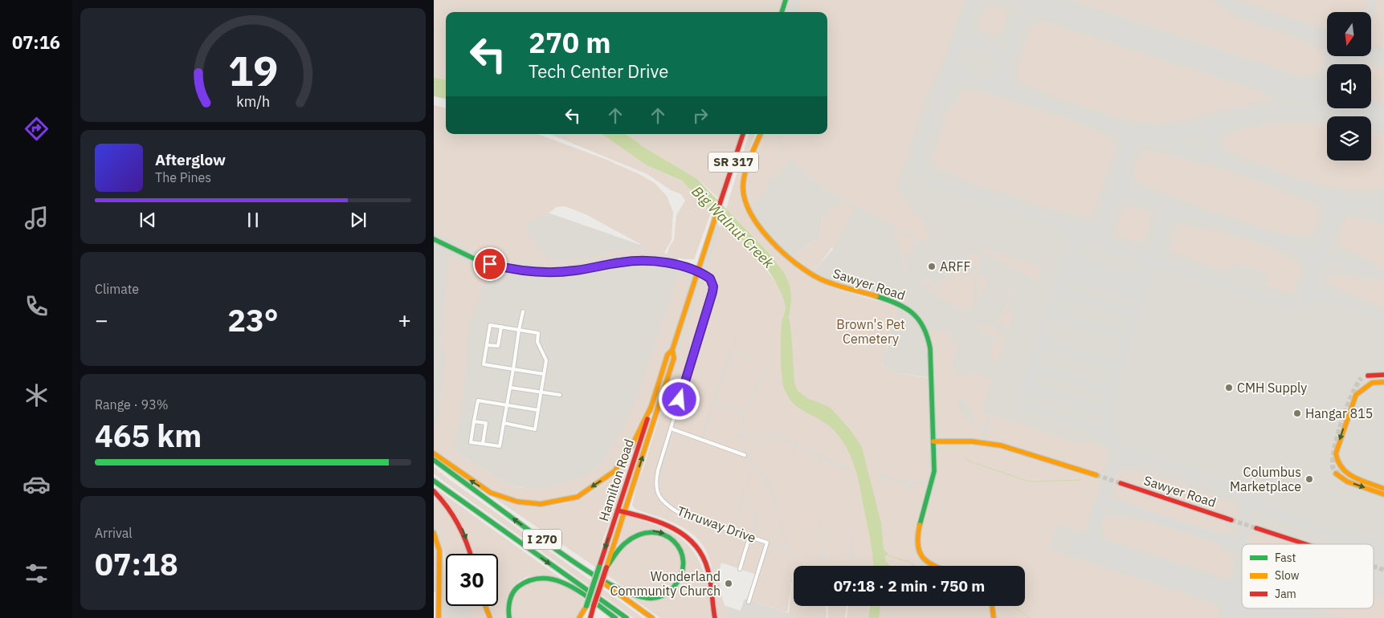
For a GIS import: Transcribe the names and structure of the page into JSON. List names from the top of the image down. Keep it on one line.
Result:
{"streets":{"main road":["SR 317","Sawyer Road","Hamilton Road","I 270"],"street":["Thruway Drive"]},"water":["Big Walnut Creek"],"parks":["Brown's Pet Cemetery"],"places":["ARFF","CMH Supply","Hangar 815","Columbus Marketplace","Wonderland Community Church"],"legend":["Fast","Slow","Jam"],"north":"bottom","page":{"tabs":"07:16","turn":["270 m","Tech Center Drive"],"song":["Afterglow","The Pines"],"tile":["Climate",["Range · 93%","465 km"],["Arrival","07:18"]],"heat":["−","23°","+"],"limit":"30","trip":"07:18 · 2 min · 750 m","gauge":["19","km/h"]}}
